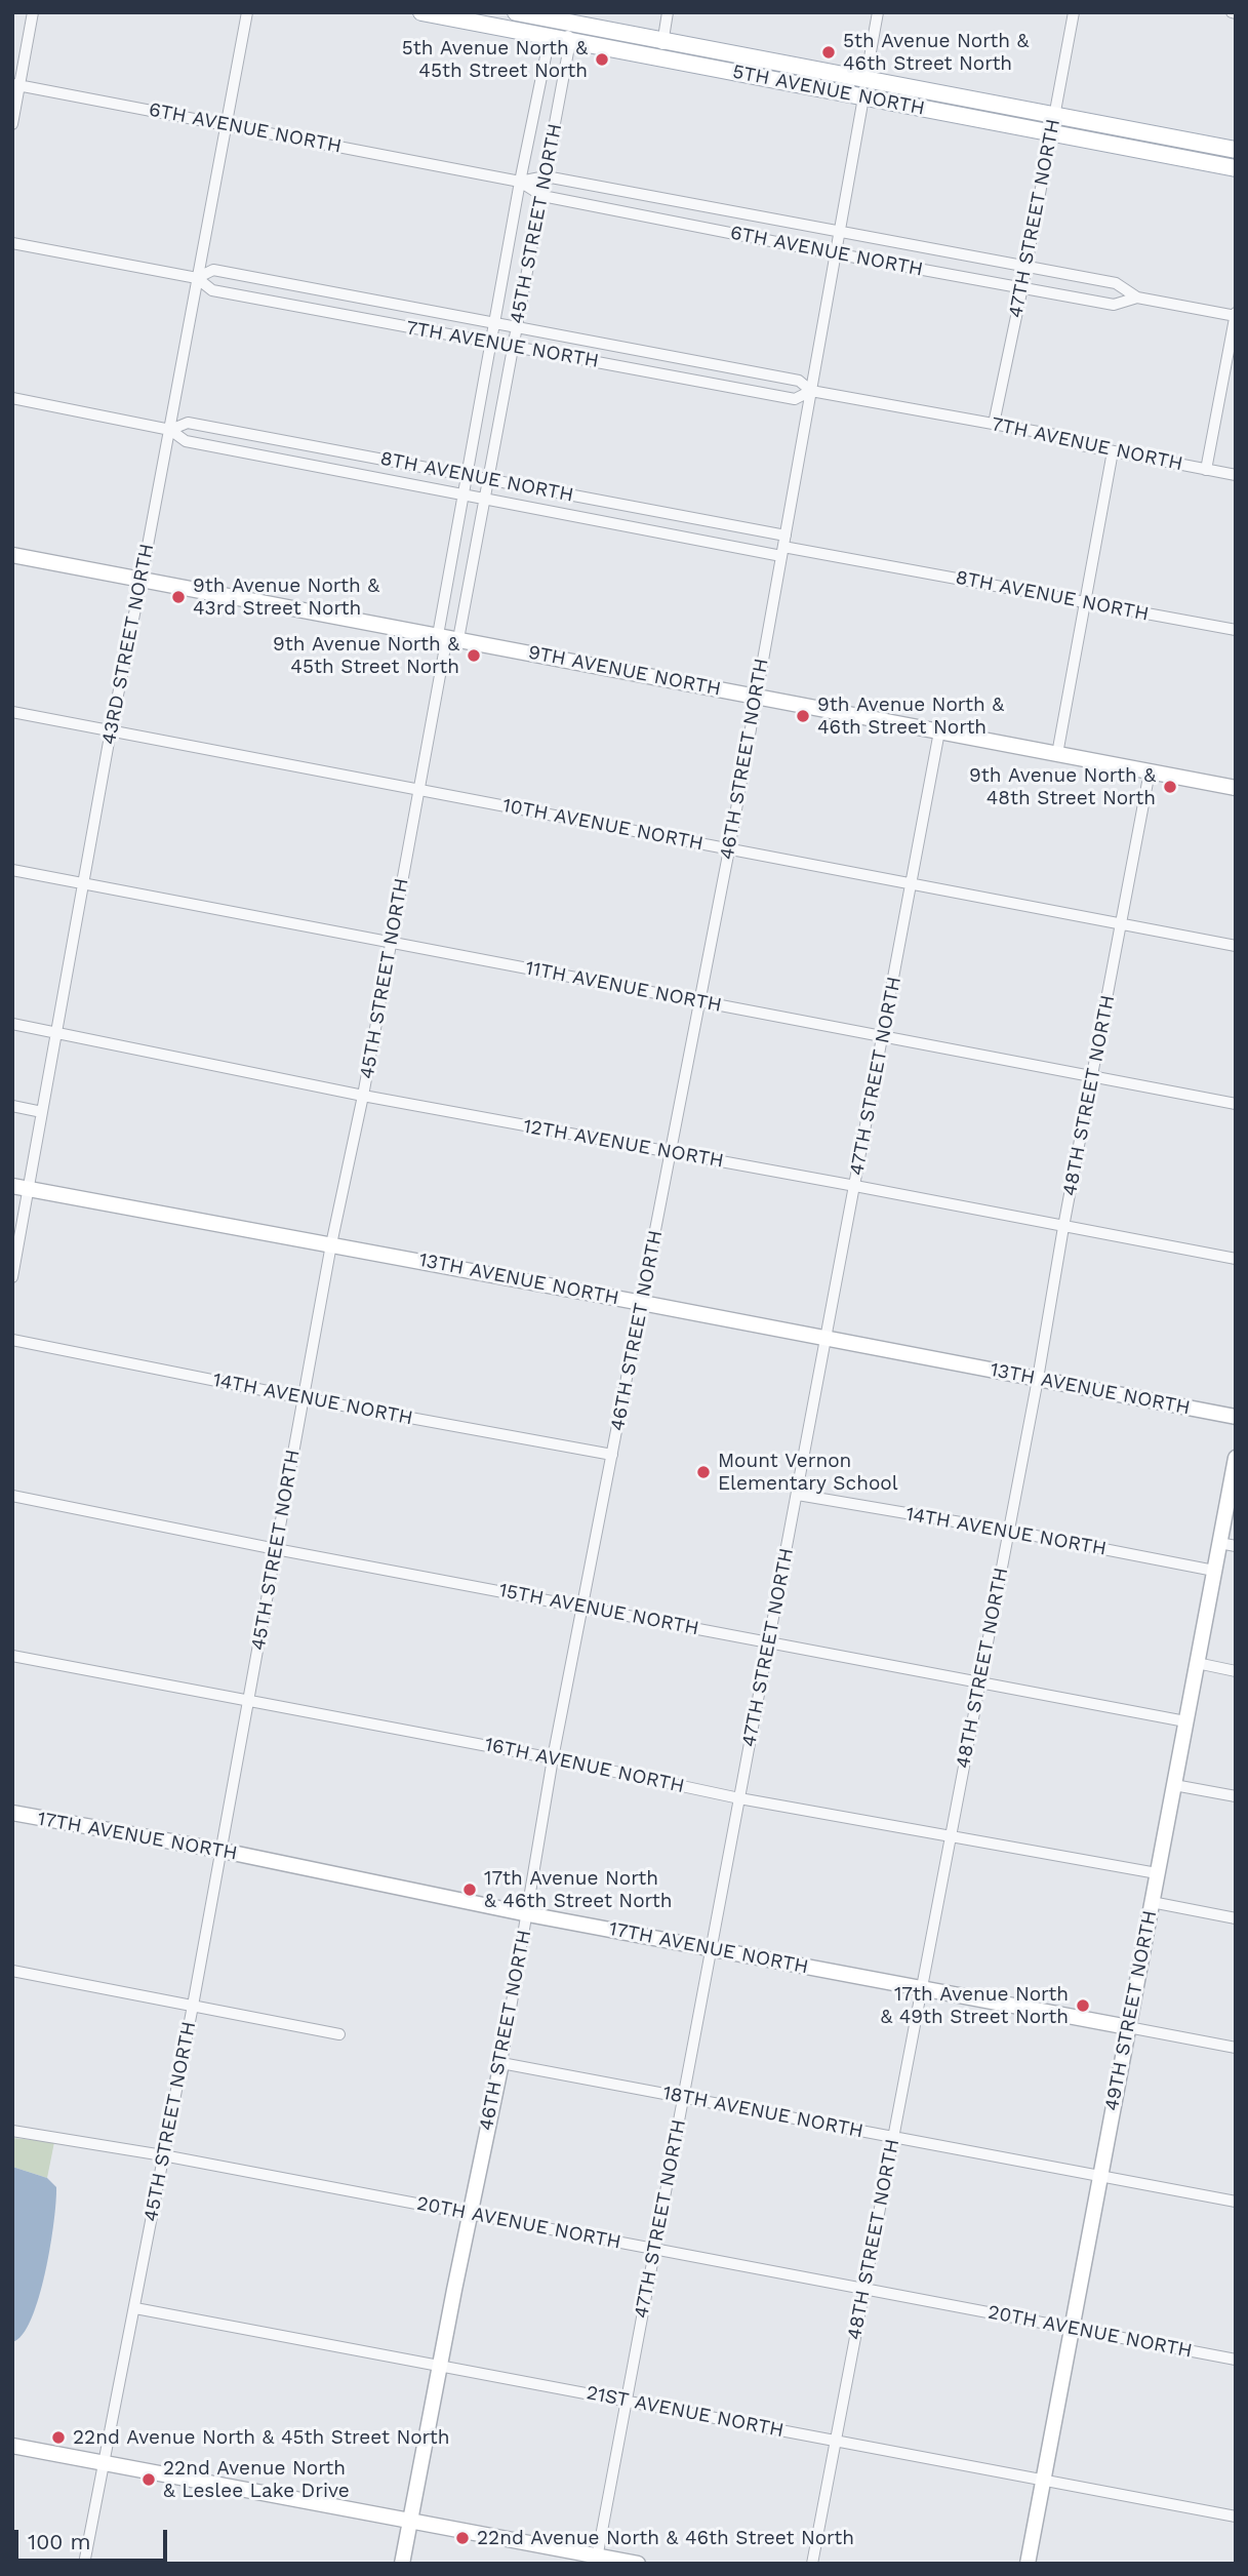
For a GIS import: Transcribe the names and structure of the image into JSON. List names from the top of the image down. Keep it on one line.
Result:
{"streets":{"main road":["5TH AVENUE NORTH"],"street":["6TH AVENUE NORTH","47TH STREET NORTH","45TH STREET NORTH","7TH AVENUE NORTH","8TH AVENUE NORTH","43RD STREET NORTH","9TH AVENUE NORTH","46TH STREET NORTH","10TH AVENUE NORTH","11TH AVENUE NORTH","48TH STREET NORTH","12TH AVENUE NORTH","13TH AVENUE NORTH","14TH AVENUE NORTH","15TH AVENUE NORTH","16TH AVENUE NORTH","17TH AVENUE NORTH","49TH STREET NORTH","18TH AVENUE NORTH","20TH AVENUE NORTH","21ST AVENUE NORTH"]},"crossings":[["5TH AVENUE NORTH","47TH STREET NORTH"],["5TH AVENUE NORTH","45TH STREET NORTH"],["5TH AVENUE NORTH","46TH STREET NORTH"],["6TH AVENUE NORTH","47TH STREET NORTH"],["6TH AVENUE NORTH","45TH STREET NORTH"],["6TH AVENUE NORTH","43RD STREET NORTH"],["6TH AVENUE NORTH","46TH STREET NORTH"],["47TH STREET NORTH","7TH AVENUE NORTH"],["47TH STREET NORTH","9TH AVENUE NORTH"],["47TH STREET NORTH","10TH AVENUE NORTH"],["47TH STREET NORTH","11TH AVENUE NORTH"],["47TH STREET NORTH","12TH AVENUE NORTH"],["47TH STREET NORTH","13TH AVENUE NORTH"],["47TH STREET NORTH","14TH AVENUE NORTH"],["47TH STREET NORTH","15TH AVENUE NORTH"],["47TH STREET NORTH","16TH AVENUE NORTH"],["47TH STREET NORTH","17TH AVENUE NORTH"],["47TH STREET NORTH","18TH AVENUE NORTH"],["47TH STREET NORTH","20TH AVENUE NORTH"],["47TH STREET NORTH","21ST AVENUE NORTH"],["45TH STREET NORTH","7TH AVENUE NORTH"],["45TH STREET NORTH","8TH AVENUE NORTH"],["45TH STREET NORTH","9TH AVENUE NORTH"],["45TH STREET NORTH","10TH AVENUE NORTH"],["45TH STREET NORTH","11TH AVENUE NORTH"],["45TH STREET NORTH","12TH AVENUE NORTH"],["45TH STREET NORTH","13TH AVENUE NORTH"],["45TH STREET NORTH","14TH AVENUE NORTH"],["45TH STREET NORTH","15TH AVENUE NORTH"],["45TH STREET NORTH","16TH AVENUE NORTH"],["45TH STREET NORTH","17TH AVENUE NORTH"],["45TH STREET NORTH","20TH AVENUE NORTH"],["45TH STREET NORTH","21ST AVENUE NORTH"],["7TH AVENUE NORTH","43RD STREET NORTH"],["7TH AVENUE NORTH","46TH STREET NORTH"],["8TH AVENUE NORTH","43RD STREET NORTH"],["8TH AVENUE NORTH","46TH STREET NORTH"],["43RD STREET NORTH","9TH AVENUE NORTH"],["43RD STREET NORTH","10TH AVENUE NORTH"],["43RD STREET NORTH","11TH AVENUE NORTH"],["43RD STREET NORTH","12TH AVENUE NORTH"],["43RD STREET NORTH","13TH AVENUE NORTH"],["9TH AVENUE NORTH","46TH STREET NORTH"],["9TH AVENUE NORTH","48TH STREET NORTH"],["46TH STREET NORTH","10TH AVENUE NORTH"],["46TH STREET NORTH","11TH AVENUE NORTH"],["46TH STREET NORTH","12TH AVENUE NORTH"],["46TH STREET NORTH","13TH AVENUE NORTH"],["46TH STREET NORTH","14TH AVENUE NORTH"],["46TH STREET NORTH","15TH AVENUE NORTH"],["46TH STREET NORTH","16TH AVENUE NORTH"],["46TH STREET NORTH","17TH AVENUE NORTH"],["46TH STREET NORTH","18TH AVENUE NORTH"],["46TH STREET NORTH","20TH AVENUE NORTH"],["46TH STREET NORTH","21ST AVENUE NORTH"],["10TH AVENUE NORTH","48TH STREET NORTH"],["11TH AVENUE NORTH","48TH STREET NORTH"],["48TH STREET NORTH","12TH AVENUE NORTH"],["48TH STREET NORTH","13TH AVENUE NORTH"],["48TH STREET NORTH","14TH AVENUE NORTH"],["48TH STREET NORTH","15TH AVENUE NORTH"],["48TH STREET NORTH","16TH AVENUE NORTH"],["48TH STREET NORTH","17TH AVENUE NORTH"],["48TH STREET NORTH","18TH AVENUE NORTH"],["48TH STREET NORTH","20TH AVENUE NORTH"],["48TH STREET NORTH","21ST AVENUE NORTH"],["14TH AVENUE NORTH","49TH STREET NORTH"],["15TH AVENUE NORTH","49TH STREET NORTH"],["16TH AVENUE NORTH","49TH STREET NORTH"],["17TH AVENUE NORTH","49TH STREET NORTH"],["49TH STREET NORTH","18TH AVENUE NORTH"],["49TH STREET NORTH","20TH AVENUE NORTH"],["49TH STREET NORTH","21ST AVENUE NORTH"]],"places":["5th Avenue North & 46th Street North","5th Avenue North & 45th Street North","9th Avenue North & 43rd Street North","9th Avenue North & 45th Street North","9th Avenue North & 46th Street North","9th Avenue North & 48th Street North","Mount Vernon Elementary School","17th Avenue North & 46th Street North","17th Avenue North & 49th Street North","22nd Avenue North & 45th Street North","22nd Avenue North & Leslee Lake Drive","22nd Avenue North & 46th Street North"],"scale_bar":"100 m"}
